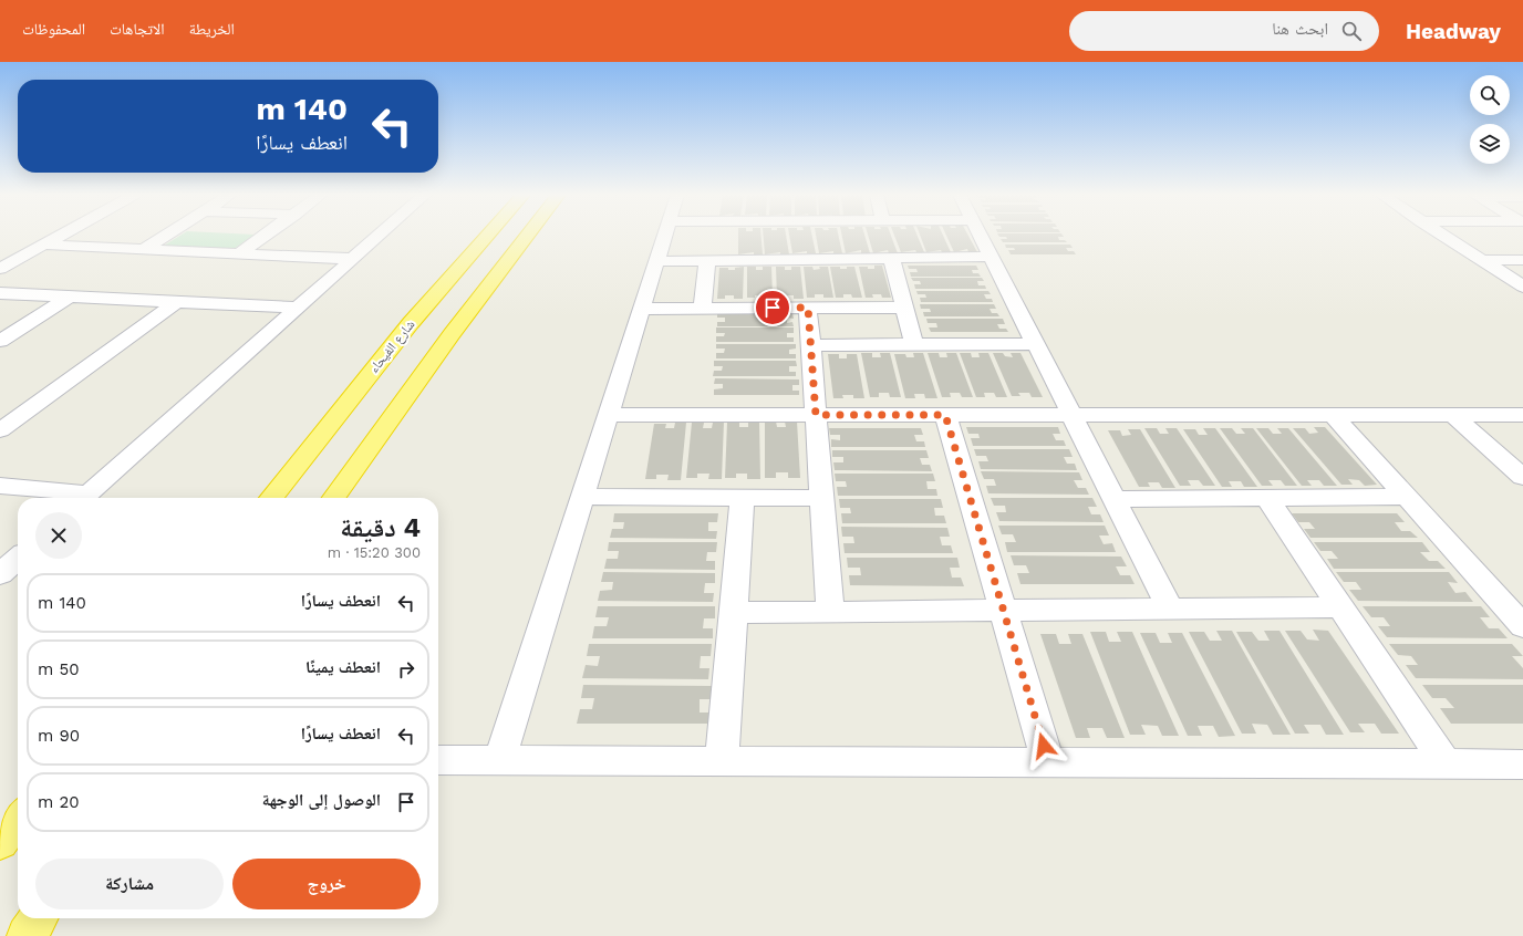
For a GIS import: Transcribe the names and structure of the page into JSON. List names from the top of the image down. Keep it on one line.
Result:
{"streets":{"highway":["شارع الفيحاء"]},"page":{"header":"Headway","search":"ابحث هنا","nav":["الخريطة","الاتجاهات","المحفوظات"],"turn":["140 m","انعطف يسارًا"],"heading":["4 دقيقة","300 m · 15:20"],"list":[{"name":"انعطف يسارًا","value":"140 m"},{"name":"انعطف يمينًا","value":"50 m"},{"name":"انعطف يسارًا","value":"90 m"},{"name":"الوصول إلى الوجهة","value":"20 m"}],"buttons":["خروج","مشاركة"]}}
